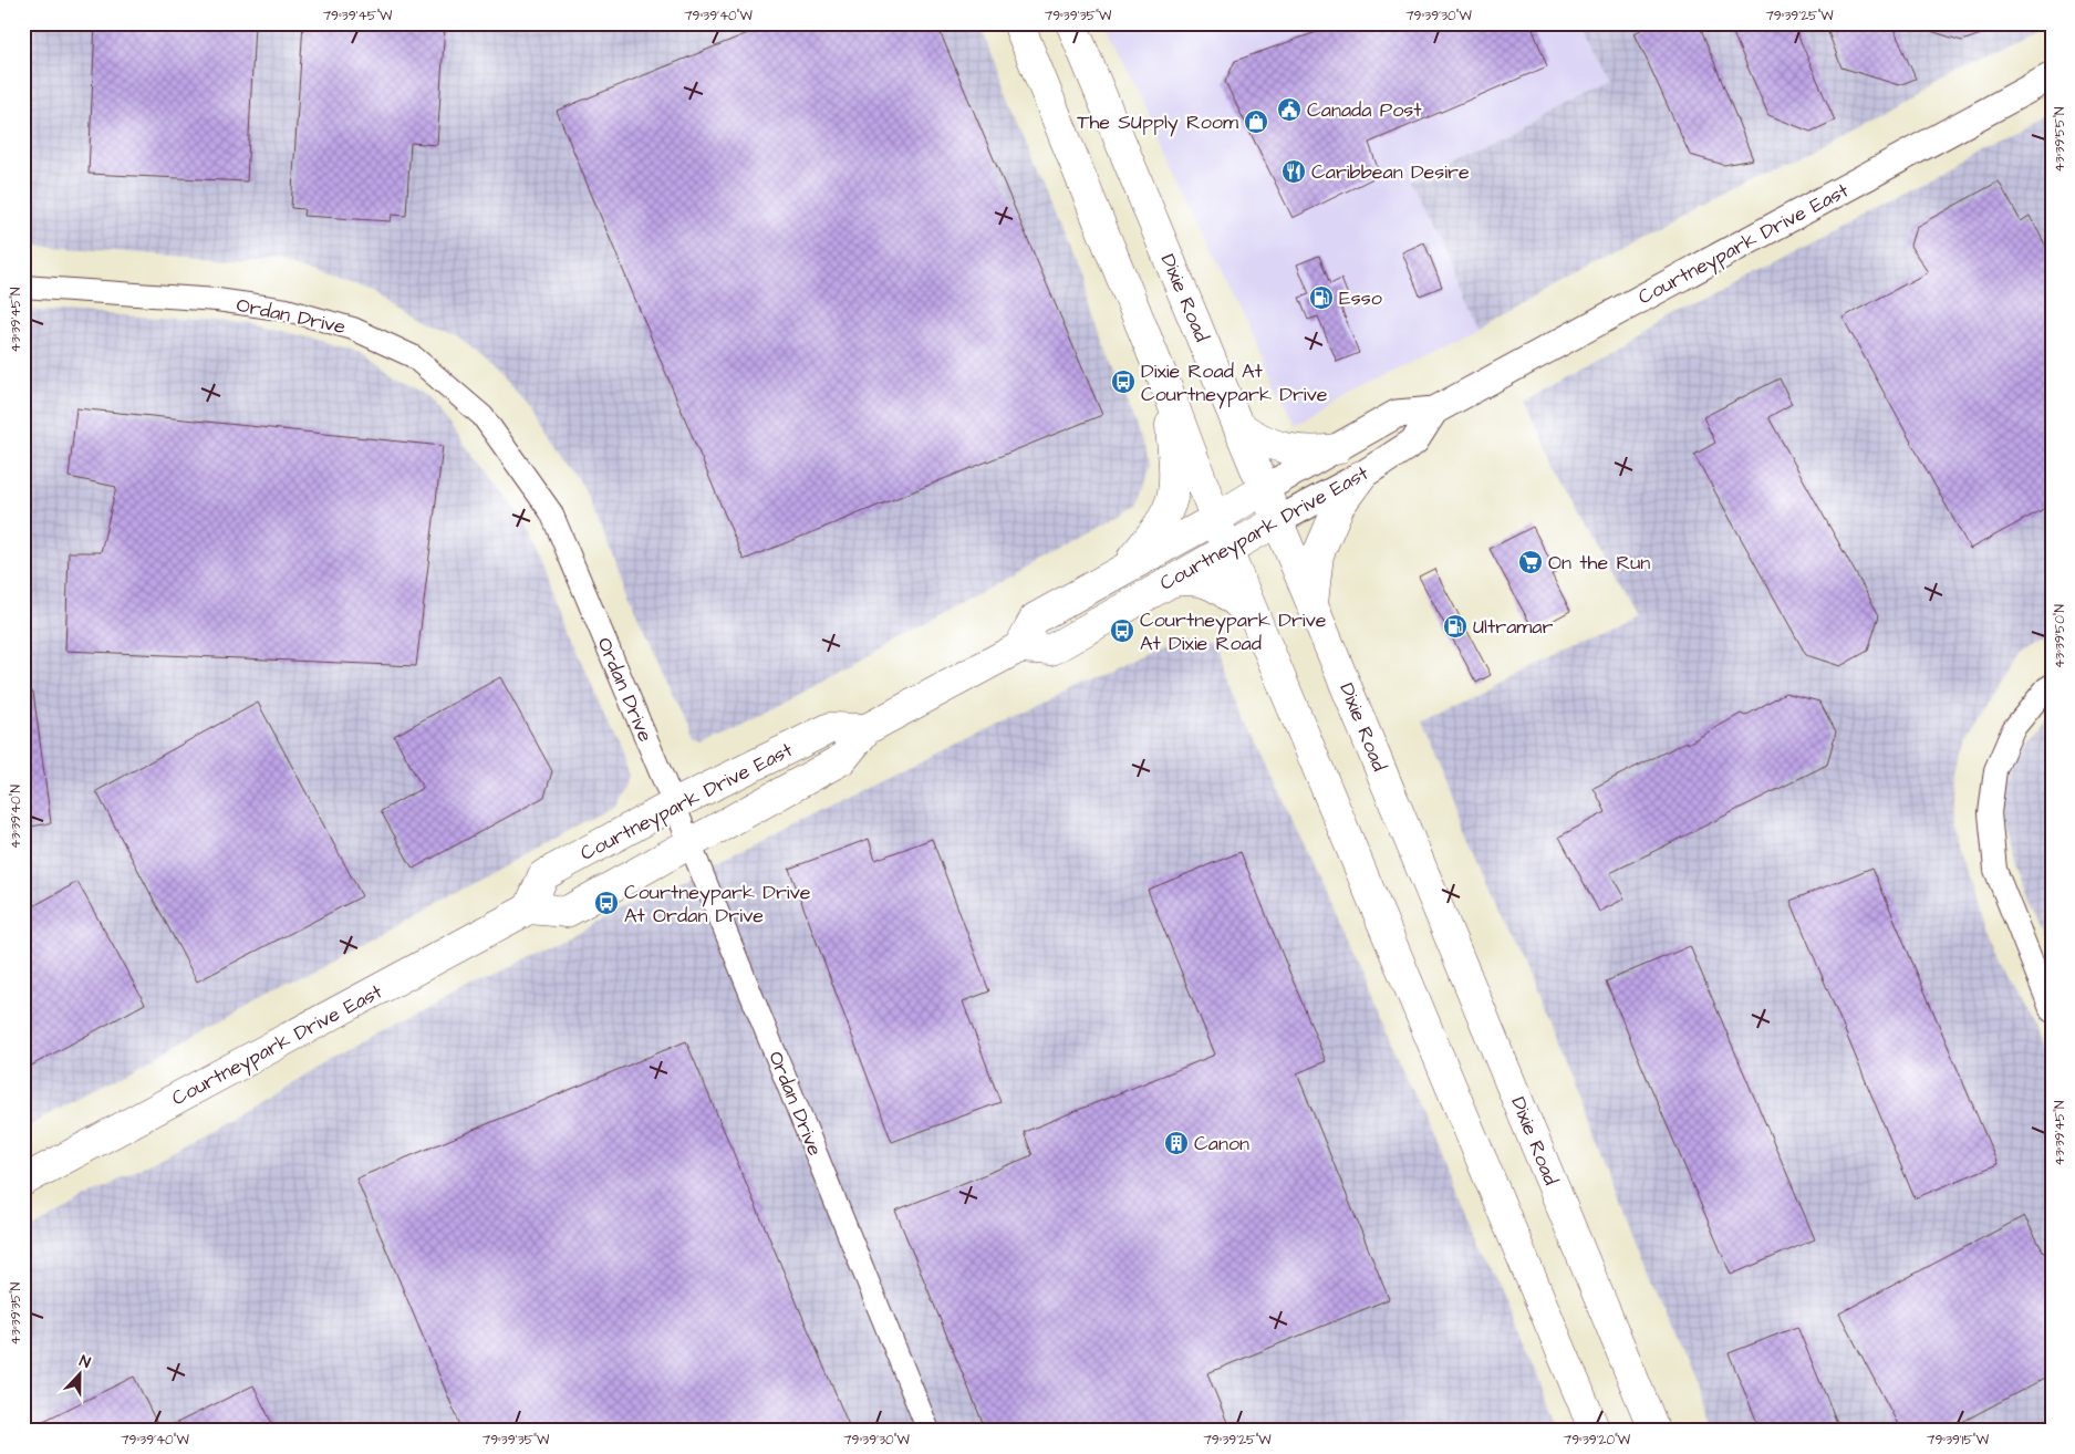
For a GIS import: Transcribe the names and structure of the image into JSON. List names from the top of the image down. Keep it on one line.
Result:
{"streets":{"main road":["Courtneypark Drive East","Dixie Road"],"street":["Ordan Drive"]},"crossings":[["Courtneypark Drive East","Dixie Road"],["Courtneypark Drive East","Ordan Drive"]],"places":{"public building":["Canada Post"],"shop":["The SUpply Room"],"restaurant":["Caribbean Desire"],"fuel station":["Esso","Ultramar"],"bus stop":["Dixie Road At Courtneypark Drive","Courtneypark Drive At Dixie Road","Courtneypark Drive At Ordan Drive"],"supermarket":["On the Run"],"building":["Canon"]},"north":"top","coordinates":["79°39'45\"W","79°39'40\"W","79°39'35\"W","79°39'30\"W","79°39'25\"W","43°39'55\"N","43°39'45\"N","43°39'50\"N","43°39'40\"N","43°39'35\"N","79°39'20\"W","79°39'15\"W"]}
